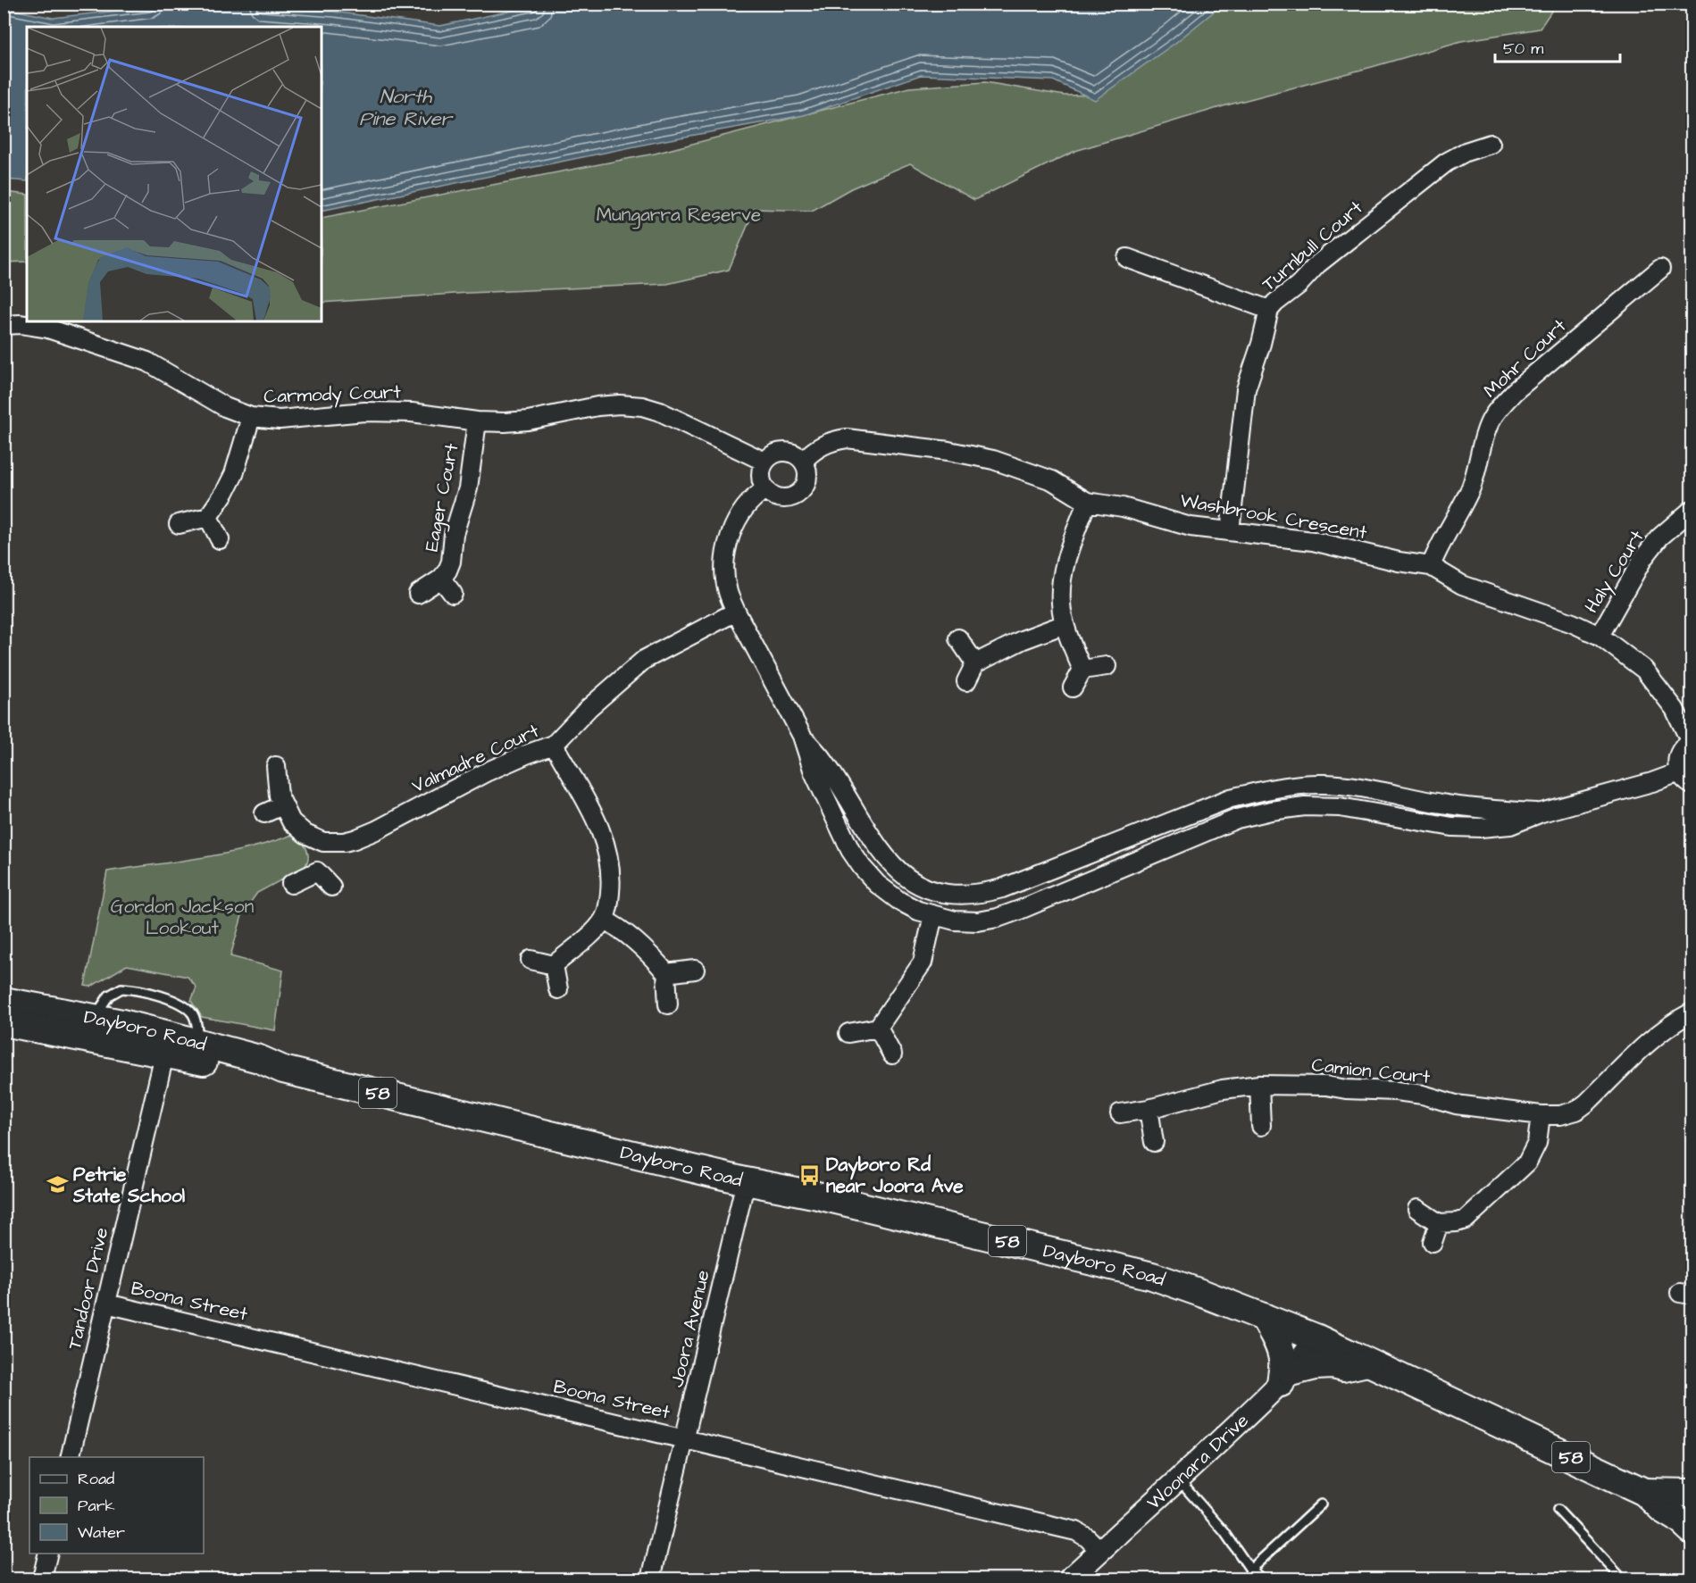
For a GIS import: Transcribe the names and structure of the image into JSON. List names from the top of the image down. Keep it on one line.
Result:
{"streets":{"main road":["Dayboro Road","58"],"street":["Turnbull Court","Mohr Court","Carmody Court","Eager Court","Washbrook Crescent","Haly Court","Valmadre Court","Camion Court","Tandoor Drive","Boona Street","Joora Avenue","Woonara Drive"]},"crossings":[["Turnbull Court","Washbrook Crescent"],["Mohr Court","Washbrook Crescent"],["Carmody Court","Eager Court"],["Carmody Court","Washbrook Crescent"],["Washbrook Crescent","Haly Court"],["Dayboro Road","Tandoor Drive"],["Dayboro Road","Joora Avenue"],["Dayboro Road","Woonara Drive"],["Tandoor Drive","Boona Street"],["Boona Street","Joora Avenue"],["Boona Street","Woonara Drive"]],"water":["North Pine River"],"parks":["Mungarra Reserve","Gordon Jackson Lookout"],"places":{"bus stop":["Dayboro Rd near Joora Ave"],"school or university":["Petrie State School"]},"legend":["Road","Park","Water"],"scale_bar":"50 m"}
